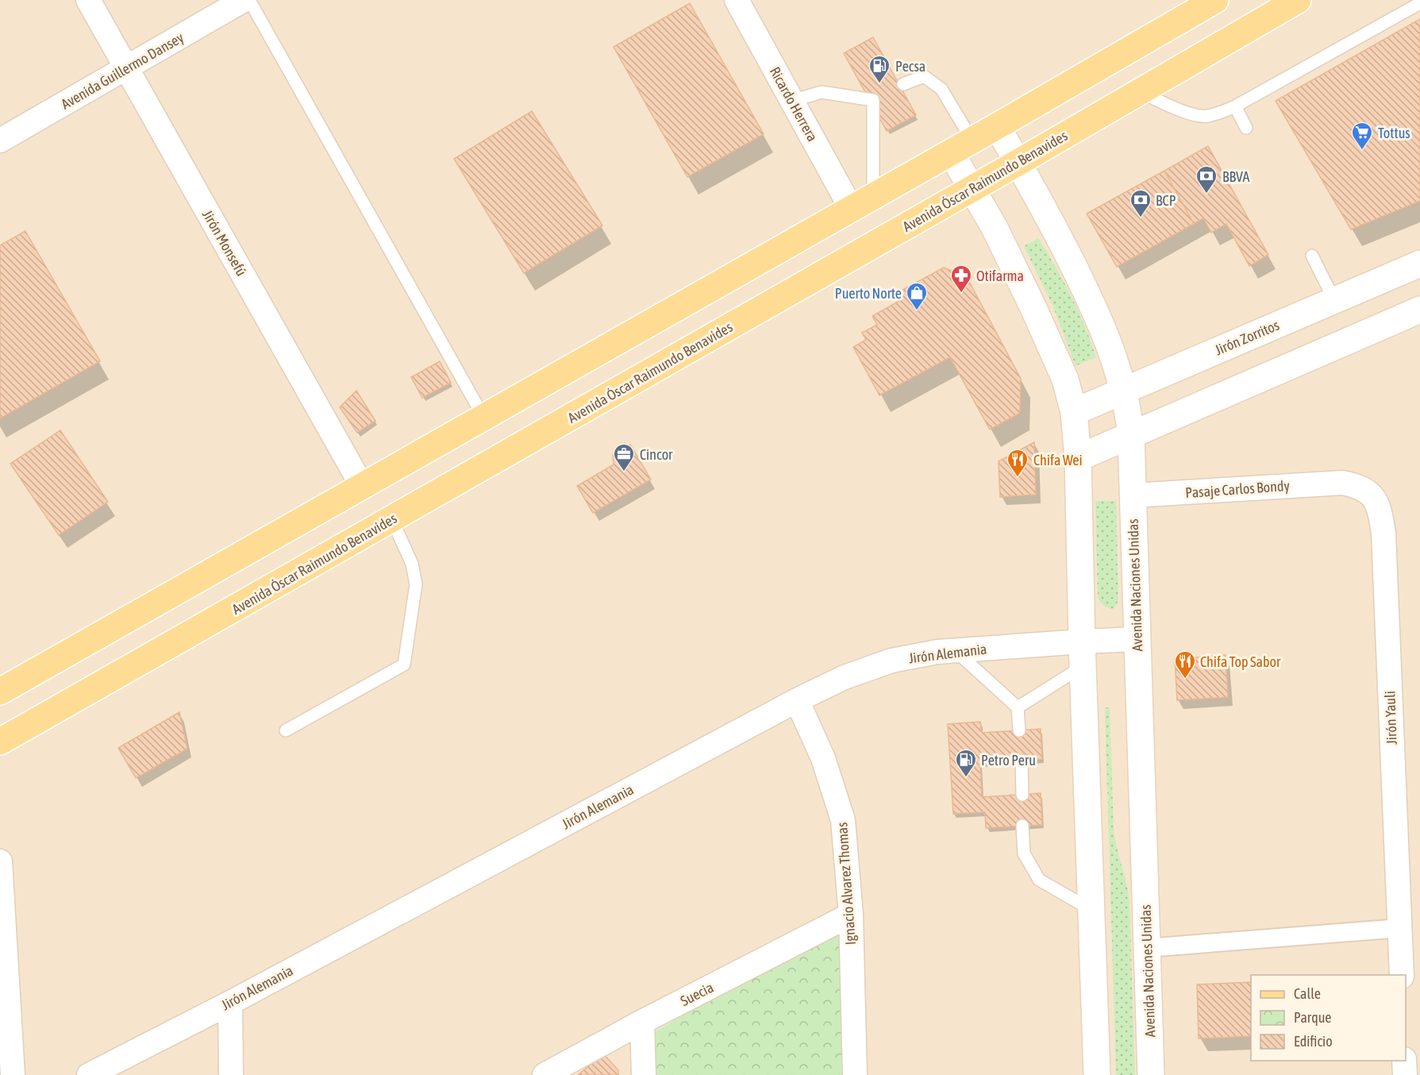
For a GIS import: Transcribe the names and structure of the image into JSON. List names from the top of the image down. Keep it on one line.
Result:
{"streets":{"main road":["Avenida Óscar Raimundo Benavides","Jirón Zorritos","Avenida Naciones Unidas"],"street":["Avenida Guillermo Dansey","Ricardo Herrera","Jirón Monsefú","Pasaje Carlos Bondy","Jirón Alemania","Jirón Yauli","Ignacio Alvarez Thomas","Suecia"]},"crossings":[["Avenida Guillermo Dansey","Jirón Monsefú"],["Avenida Óscar Raimundo Benavides","Avenida Naciones Unidas"],["Jirón Zorritos","Avenida Naciones Unidas"],["Pasaje Carlos Bondy","Avenida Naciones Unidas"],["Pasaje Carlos Bondy","Jirón Yauli"],["Avenida Naciones Unidas","Jirón Alemania"],["Jirón Alemania","Ignacio Alvarez Thomas"],["Ignacio Alvarez Thomas","Suecia"]],"places":{"fuel station":["Pecsa","Petro Peru"],"supermarket":["Tottus"],"bank":["BBVA","BCP"],"pharmacy":["Otifarma"],"shop":["Puerto Norte"],"office":["Cincor"],"restaurant":["Chifa Wei","Chifa Top Sabor"]},"legend":["Calle","Parque","Edificio"]}
